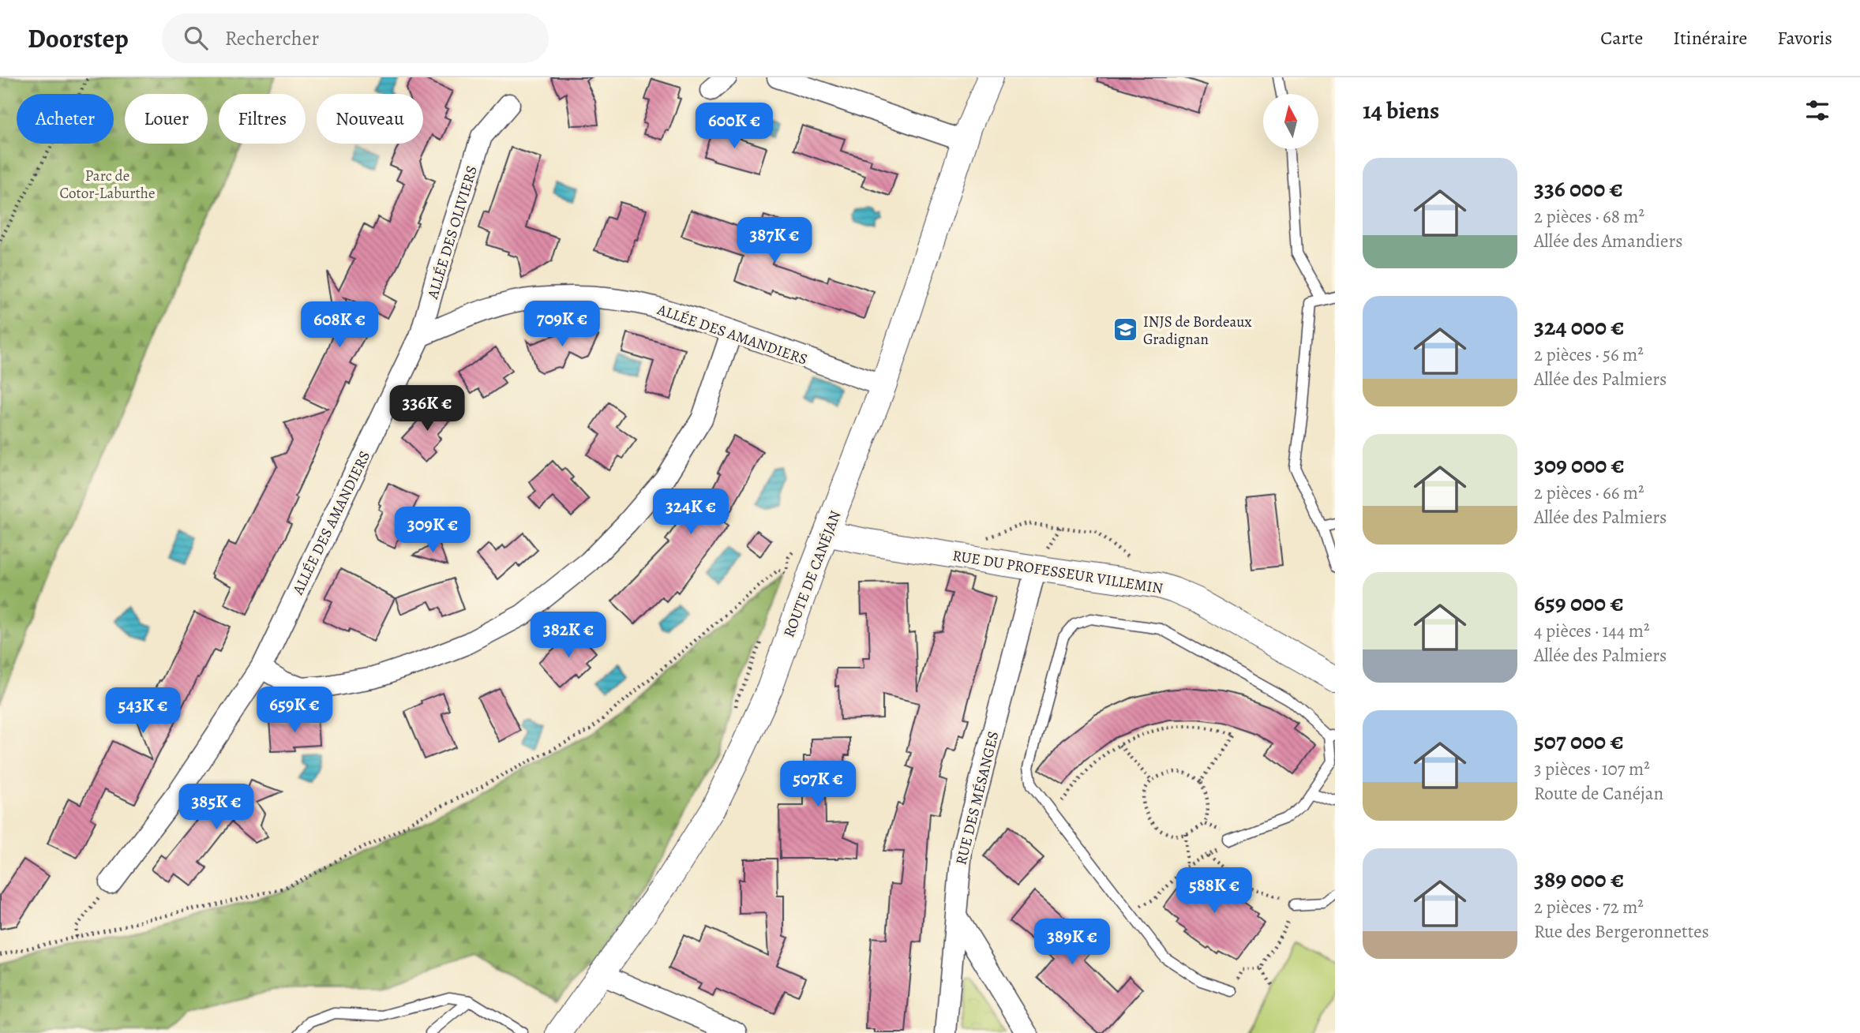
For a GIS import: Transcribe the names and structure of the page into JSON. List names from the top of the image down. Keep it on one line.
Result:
{"streets":{"street":["ALLÉE DES OLIVIERS","ALLÉE DES AMANDIERS","RUE DU PROFESSEUR VILLEMIN","ROUTE DE CANÉJAN","RUE DES MÉSANGES"]},"crossings":[["ALLÉE DES OLIVIERS","ALLÉE DES AMANDIERS"],["ALLÉE DES AMANDIERS","ROUTE DE CANÉJAN"],["RUE DU PROFESSEUR VILLEMIN","ROUTE DE CANÉJAN"],["RUE DU PROFESSEUR VILLEMIN","RUE DES MÉSANGES"]],"parks":["Parc de Cotor-Laburthe"],"places":{"school or university":["INJS de Bordeaux Gradignan"]},"north":"top","page":{"header":"Doorstep","search":"Rechercher","nav":["Carte","Itinéraire","Favoris"],"heading":"14 biens","chip":["Acheter","Louer","Filtres","Nouveau"],"price":["600K €","387K €","709K €","608K €","336K €","324K €","309K €","382K €","659K €","543K €","507K €","385K €","588K €","389K €"],"list":[{"name":"336 000 €","note":"2 pièces · 68 m² · Allée des Amandiers"},{"name":"324 000 €","note":"2 pièces · 56 m² · Allée des Palmiers"},{"name":"309 000 €","note":"2 pièces · 66 m² · Allée des Palmiers"},{"name":"659 000 €","note":"4 pièces · 144 m² · Allée des Palmiers"},{"name":"507 000 €","note":"3 pièces · 107 m² · Route de Canéjan"},{"name":"389 000 €","note":"2 pièces · 72 m² · Rue des Bergeronnettes"}]}}
